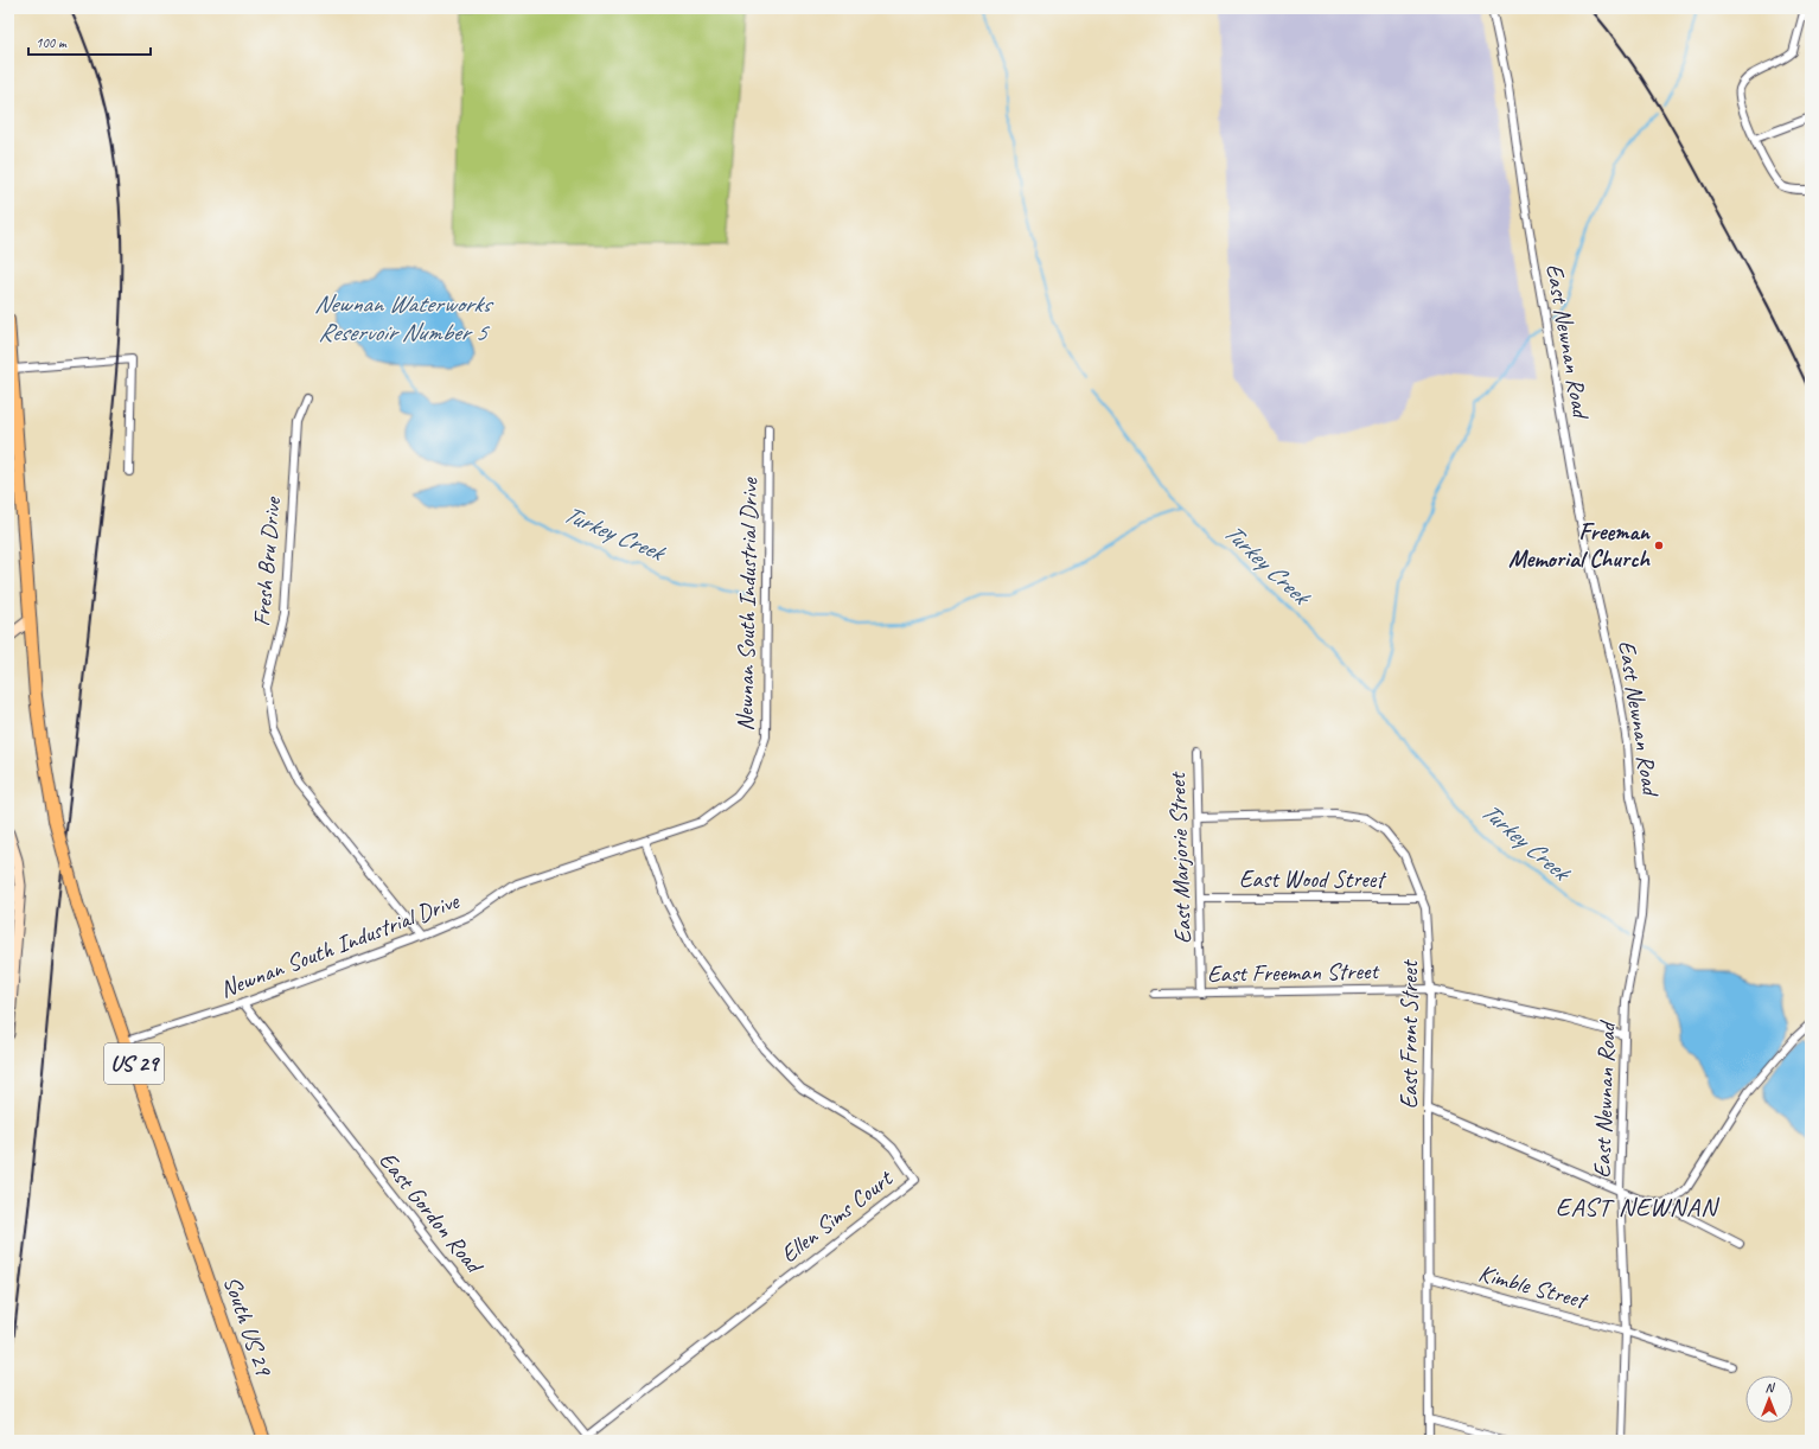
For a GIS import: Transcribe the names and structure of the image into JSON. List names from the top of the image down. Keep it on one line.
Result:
{"streets":{"main road":["US 29","South US 29"],"street":["East Newnan Road","Fresh Bru Drive","Newnan South Industrial Drive","East Marjorie Street","East Wood Street","East Freeman Street","East Front Street","East Gordon Road","Ellen Sims Court","Kimble Street"]},"crossings":[["East Newnan Road","East Freeman Street"],["East Newnan Road","Kimble Street"],["Fresh Bru Drive","Newnan South Industrial Drive"],["Newnan South Industrial Drive","US 29"],["Newnan South Industrial Drive","East Gordon Road"],["Newnan South Industrial Drive","Ellen Sims Court"],["Newnan South Industrial Drive","South US 29"],["East Marjorie Street","East Wood Street"],["East Marjorie Street","East Freeman Street"],["East Marjorie Street","East Front Street"],["East Wood Street","East Front Street"],["East Freeman Street","East Front Street"],["East Front Street","Kimble Street"],["US 29","South US 29"],["East Gordon Road","Ellen Sims Court"]],"districts":["EAST NEWNAN"],"water":["Newnan Waterworks Reservoir Number 5","Turkey Creek"],"places":["Freeman Memorial Church"],"scale_bar":"100 m","north":"top"}
